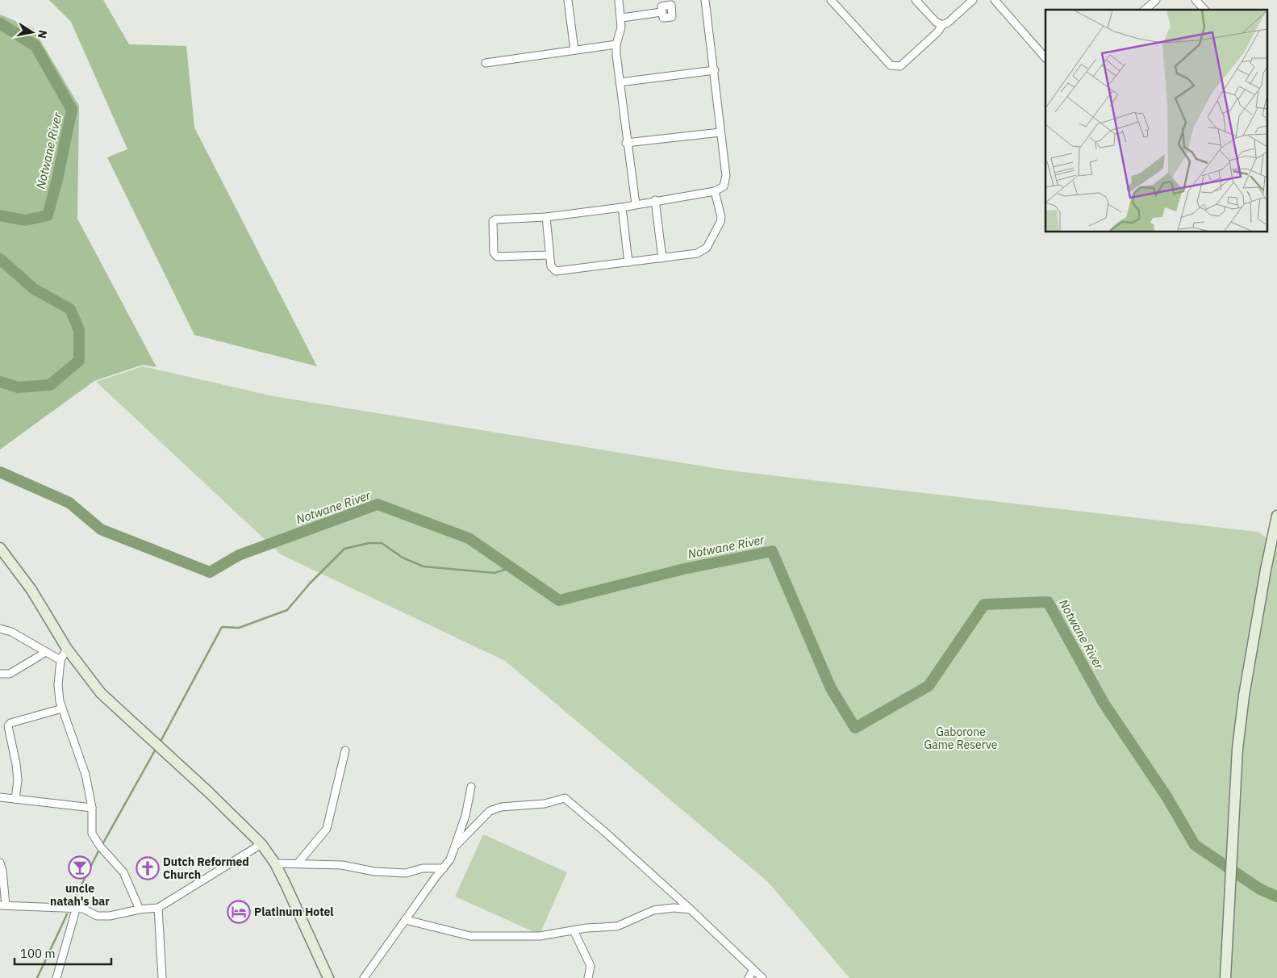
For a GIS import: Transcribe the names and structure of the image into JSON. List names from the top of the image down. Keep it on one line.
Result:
{"water":["Notwane River"],"parks":["Gaborone Game Reserve"],"places":{"bar":["uncle natah's bar"],"church":["Dutch Reformed Church"],"hotel":["Platinum Hotel"]},"scale_bar":"100 m","north":"right"}
